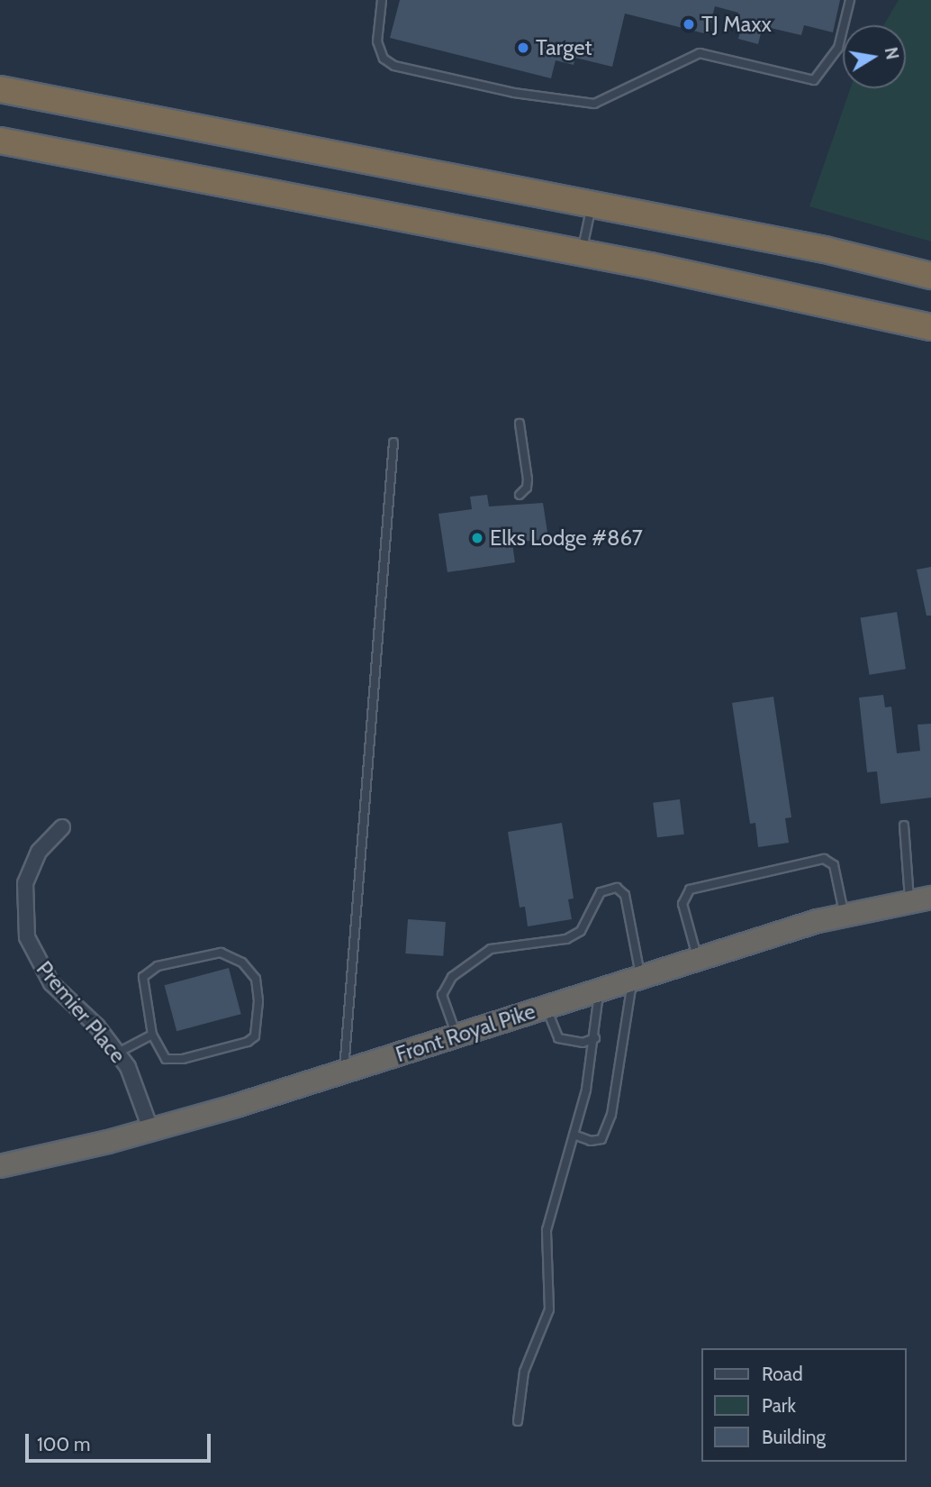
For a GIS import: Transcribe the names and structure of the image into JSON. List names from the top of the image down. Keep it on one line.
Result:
{"streets":{"highway":["Front Royal Pike"],"street":["Premier Place"]},"crossings":[["Premier Place","Front Royal Pike"]],"places":["TJ Maxx","Target","Elks Lodge #867"],"legend":["Road","Park","Building"],"scale_bar":"100 m","north":"right"}
